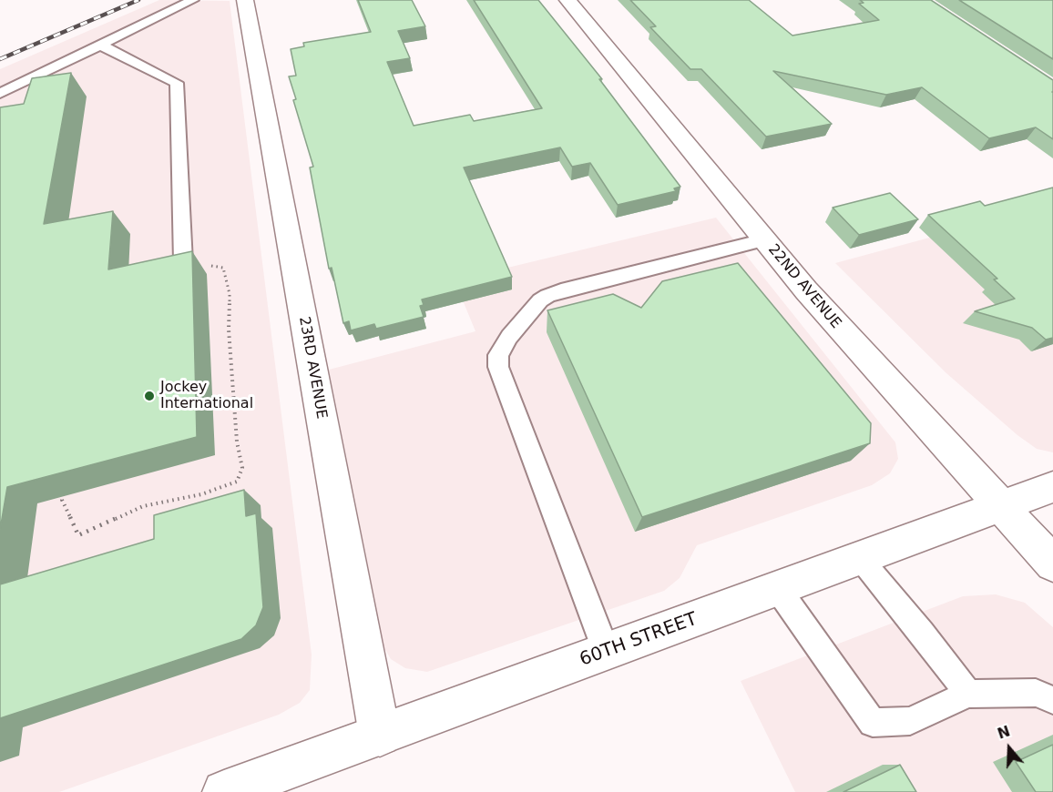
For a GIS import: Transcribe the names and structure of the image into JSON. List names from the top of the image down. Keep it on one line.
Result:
{"streets":{"street":["22ND AVENUE","23RD AVENUE","60TH STREET"]},"crossings":[["22ND AVENUE","60TH STREET"],["23RD AVENUE","60TH STREET"]],"places":["Jockey International"],"north":"top"}
